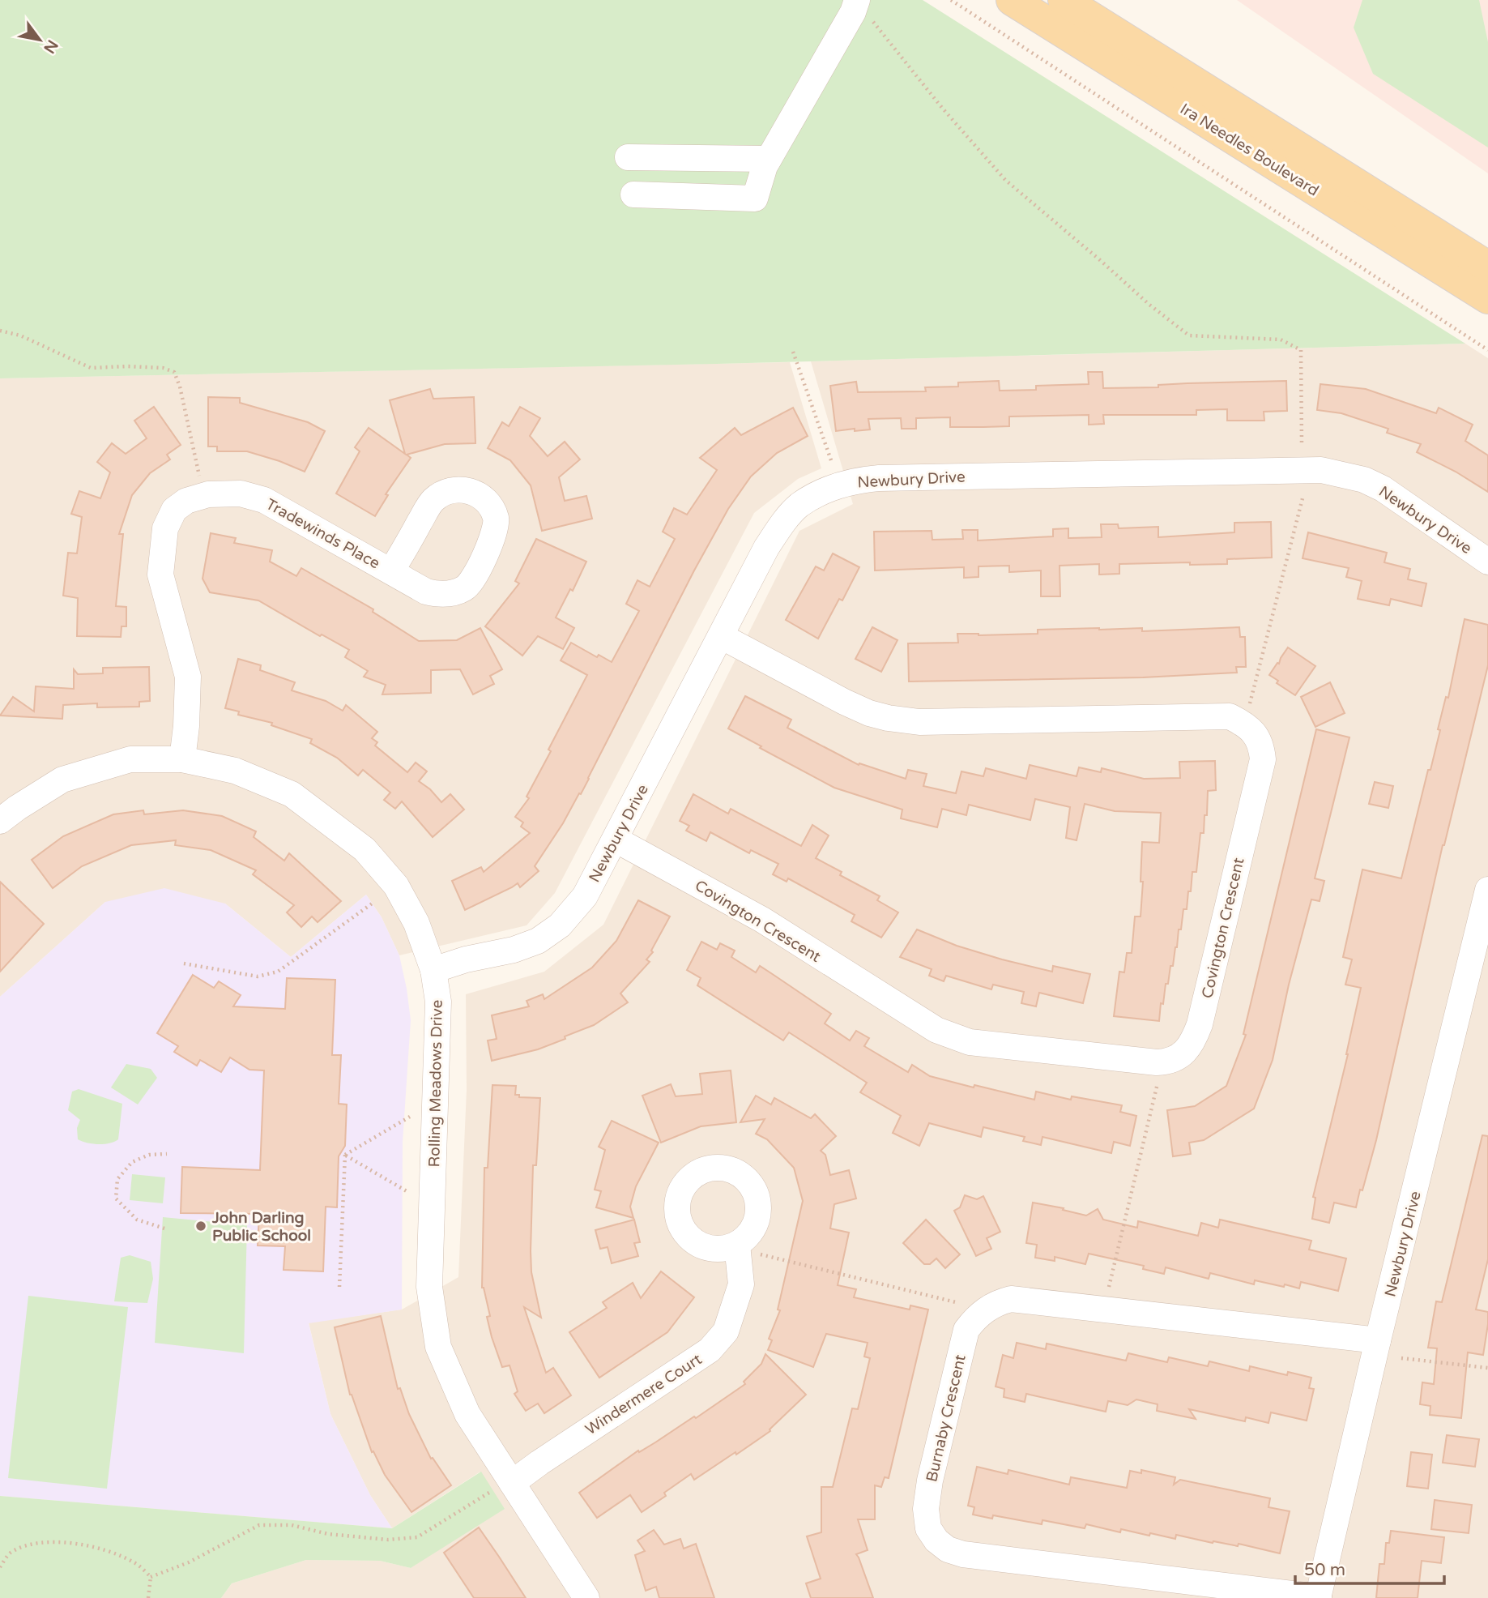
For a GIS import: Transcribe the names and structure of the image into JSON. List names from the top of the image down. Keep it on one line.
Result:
{"streets":{"main road":["Ira Needles Boulevard"],"street":["Newbury Drive","Tradewinds Place","Covington Crescent","Rolling Meadows Drive","Windermere Court","Burnaby Crescent"]},"crossings":[["Newbury Drive","Covington Crescent"],["Newbury Drive","Rolling Meadows Drive"],["Newbury Drive","Burnaby Crescent"],["Tradewinds Place","Rolling Meadows Drive"],["Rolling Meadows Drive","Windermere Court"]],"places":["John Darling Public School"],"scale_bar":"50 m","north":"bottom right"}
